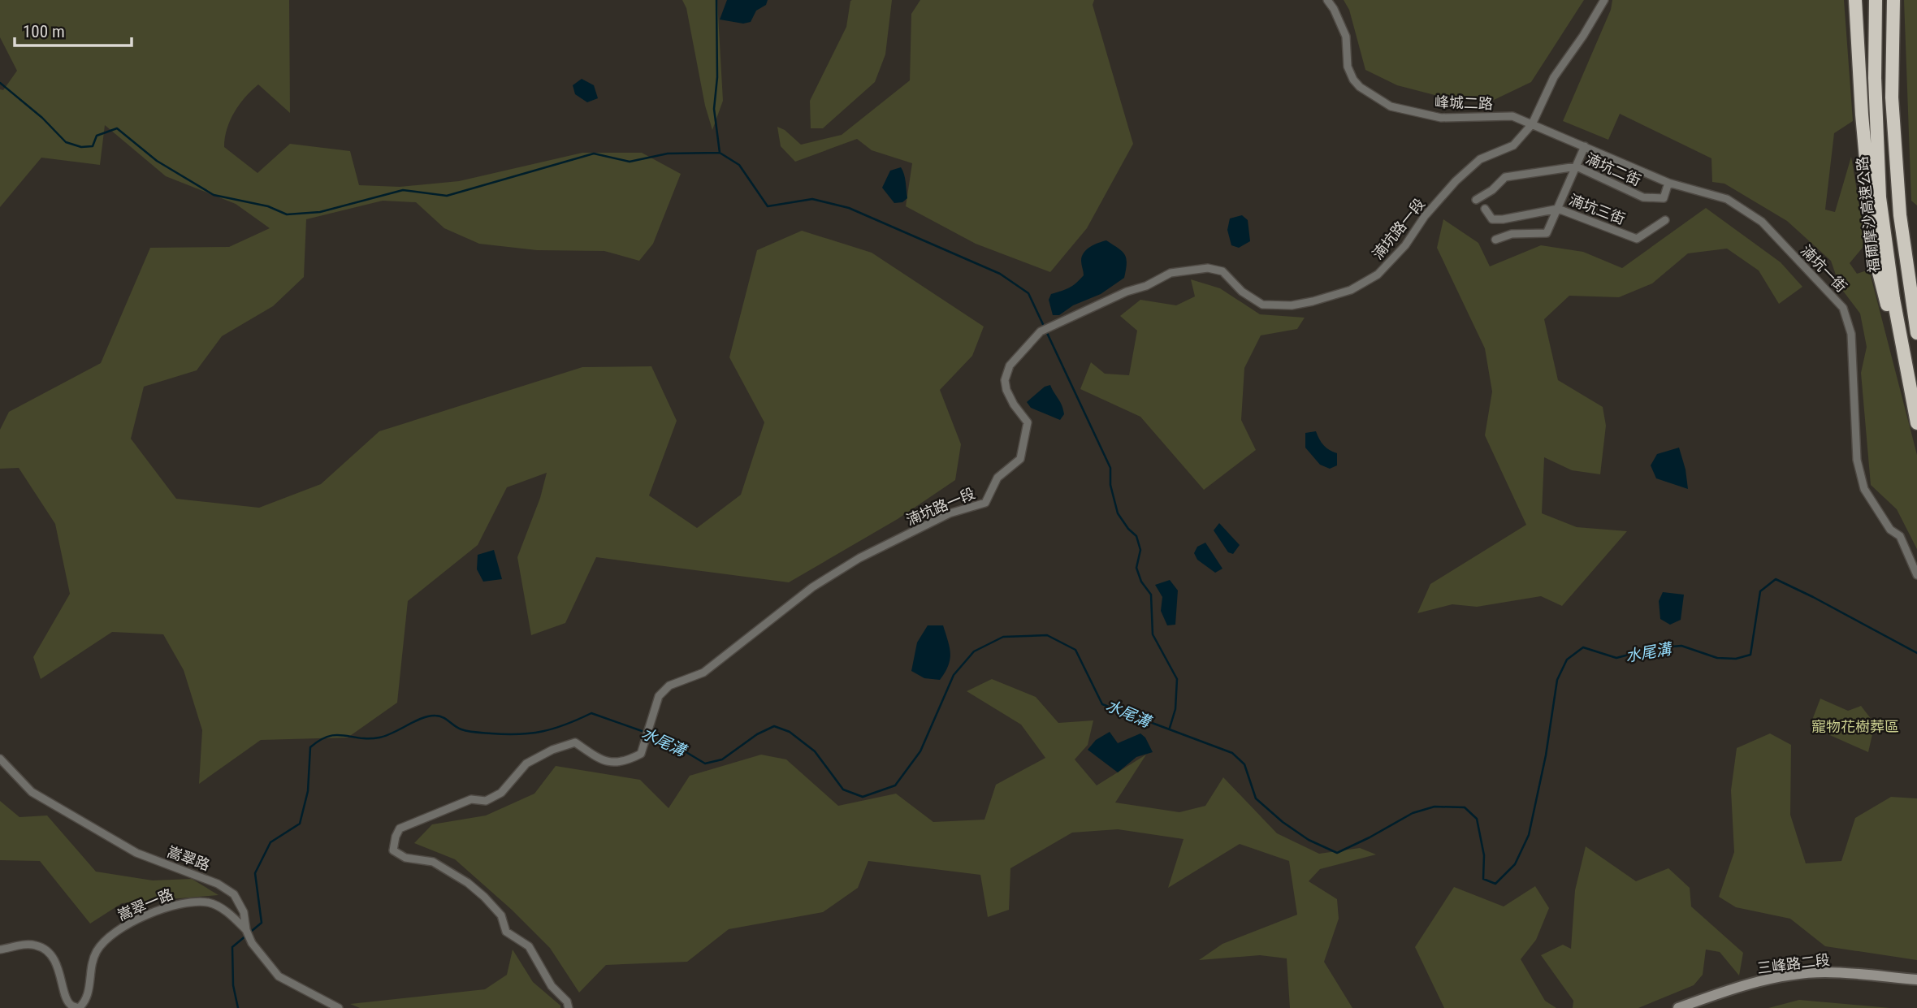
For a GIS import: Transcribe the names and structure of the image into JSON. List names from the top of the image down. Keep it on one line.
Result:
{"streets":{"highway":["福爾摩沙高速公路"],"street":["峰城二路","湳坑二街","湳坑三街","湳坑路一段","湳坑一街","嵩翠路","嵩翠一路","三峰路二段"]},"crossings":[["峰城二路","湳坑路一段"],["峰城二路","湳坑一街"],["湳坑二街","湳坑一街"],["湳坑路一段","湳坑一街"],["嵩翠路","嵩翠一路"]],"water":["水尾溝"],"parks":["寵物花樹葬區"],"scale_bar":"100 m"}
